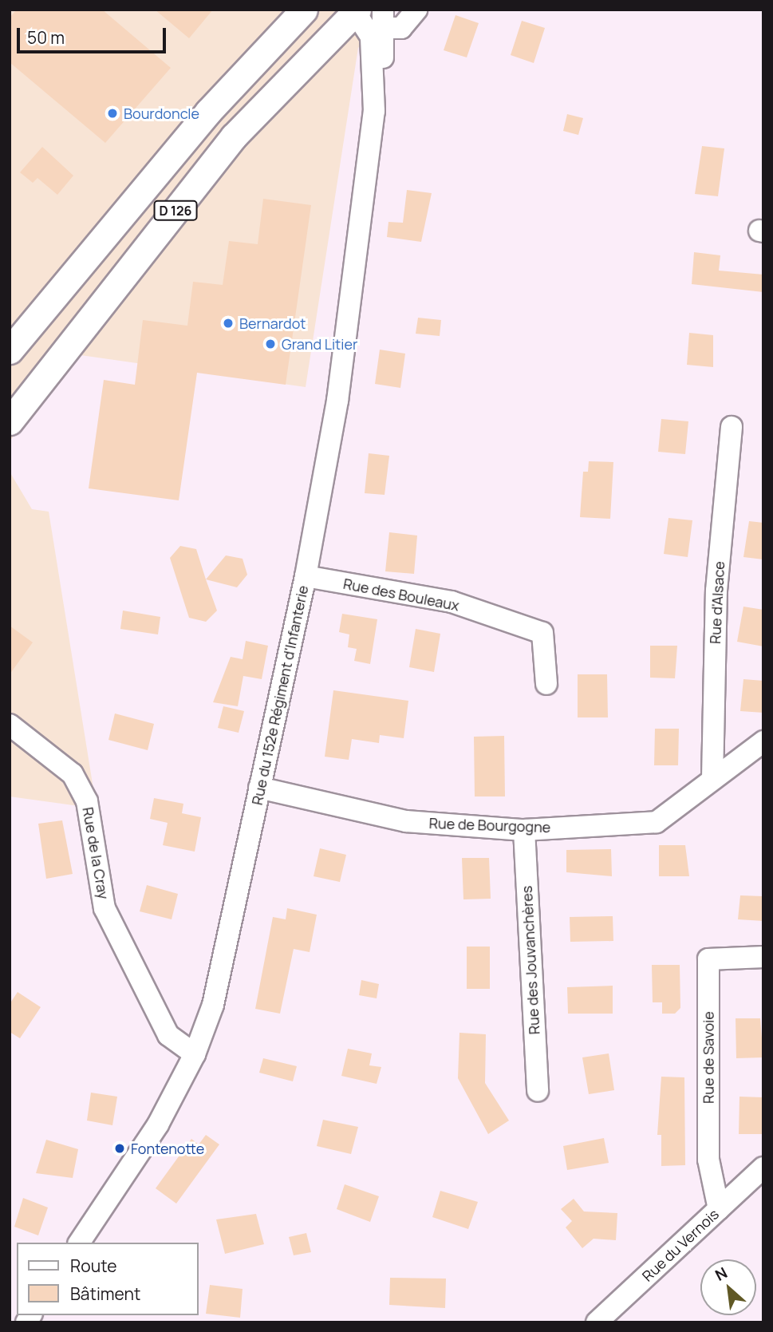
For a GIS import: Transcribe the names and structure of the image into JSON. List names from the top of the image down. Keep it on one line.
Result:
{"streets":{"main road":["D 126"],"street":["Rue des Bouleaux","Rue d'Alsace","Rue du 152e Régiment d'Infanterie","Rue de Bourgogne","Rue de la Cray","Rue des Jouvanchères","Rue de Savoie","Rue du Vernois"]},"crossings":[["D 126","Rue du 152e Régiment d'Infanterie"],["Rue des Bouleaux","Rue du 152e Régiment d'Infanterie"],["Rue d'Alsace","Rue de Bourgogne"],["Rue du 152e Régiment d'Infanterie","Rue de Bourgogne"],["Rue du 152e Régiment d'Infanterie","Rue de la Cray"],["Rue de Bourgogne","Rue des Jouvanchères"],["Rue de Savoie","Rue du Vernois"]],"places":["Bourdoncle","Bernardot","Grand Litier","Fontenotte"],"legend":["Route","Bâtiment"],"scale_bar":"50 m","north":"top left"}
